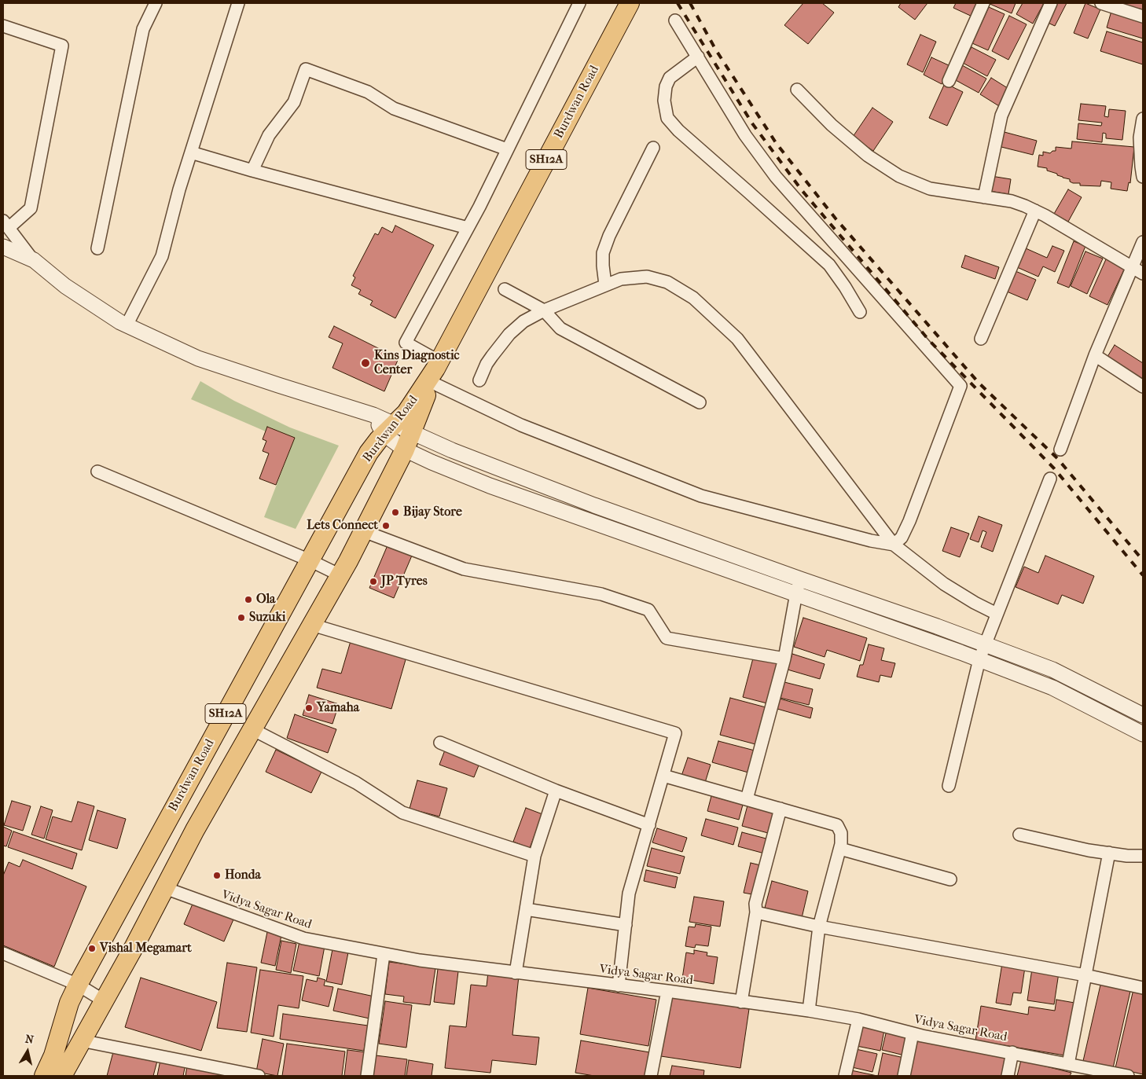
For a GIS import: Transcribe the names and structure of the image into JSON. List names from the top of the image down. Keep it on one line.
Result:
{"streets":{"main road":["Burdwan Road","SH12A"],"street":["Vidya Sagar Road"]},"crossings":[["Burdwan Road","Vidya Sagar Road"]],"places":["Kins Diagnostic Center","Bijay Store","Lets Connect","JP Tyres","Ola","Suzuki","Yamaha","Honda","Vishal Megamart"],"north":"top"}
